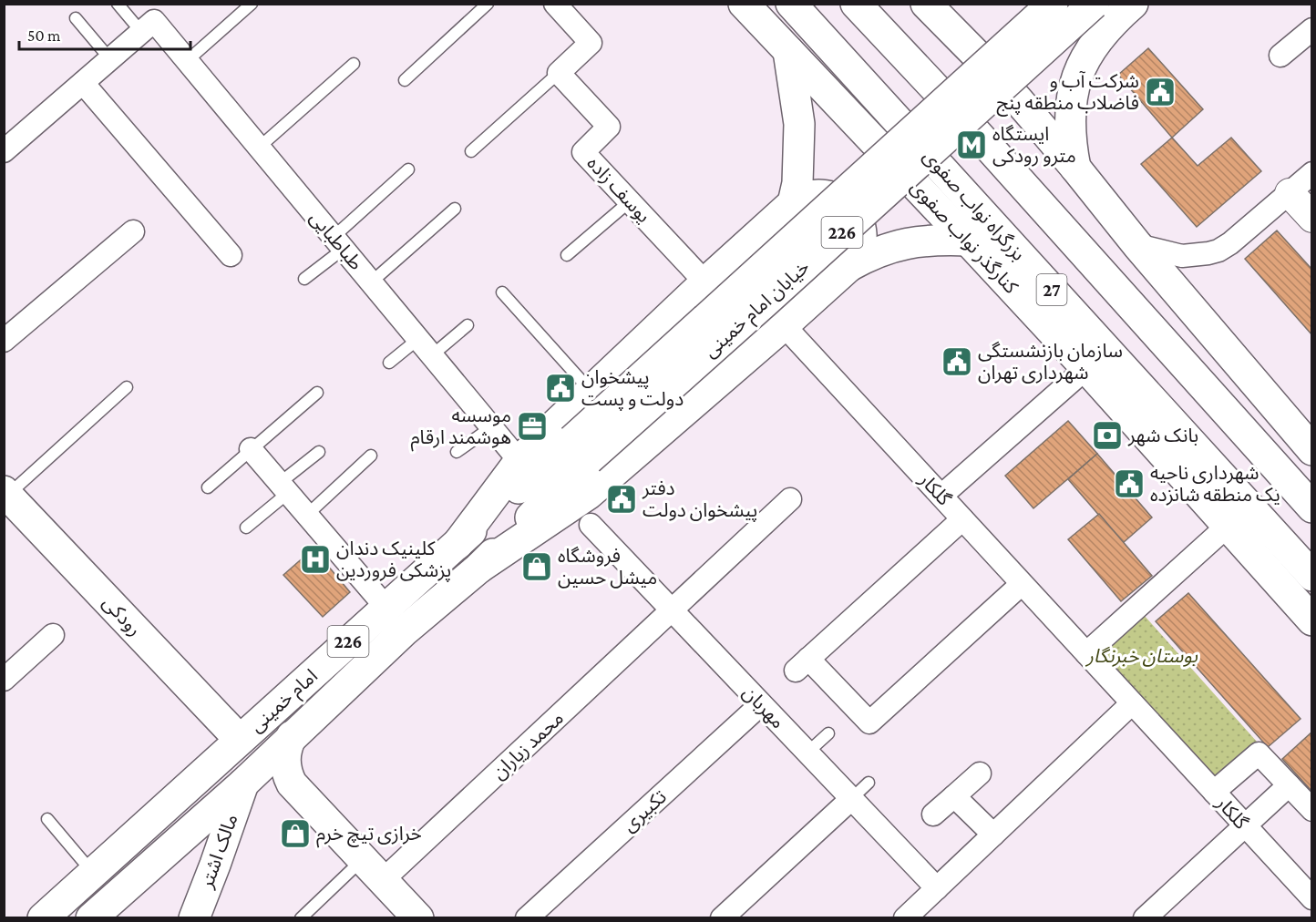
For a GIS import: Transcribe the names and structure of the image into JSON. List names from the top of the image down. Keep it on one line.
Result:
{"streets":{"main road":["بزرگراه نواب صفوی","226","کنارگذر نواب صفوی","27","خیابان امام خمینی","رودکی","امام خمینی","مالک اشتر"],"street":["یوسف زاده","طباطبایی","گلکار","مهربان","محمد زیاران","تکبیری"]},"crossings":[["خیابان امام خمینی","امام خمینی"],["رودکی","امام خمینی"],["امام خمینی","مالک اشتر"],["مهربان","محمد زیاران"],["مهربان","تکبیری"]],"parks":["بوستان خبرنگار"],"places":{"public building":["شرکت آب و فاضلاب منطقه پنج","سازمان بازنشستگی شهرداری تهران","پیشخوان دولت و پست","شهرداری ناحیه یک منطقه شانزده","دفتر پیشخوان دولت"],"metro station":["ایستگاه مترو رودکی"],"office":["موسسه هوشمند ارقام"],"bank":["بانک شهر"],"hospital":["کلینیک دندان پزشکی فروردین"],"shop":["فروشگاه میشل حسین","خرازی تیچ خرم"]},"scale_bar":"50 m"}
